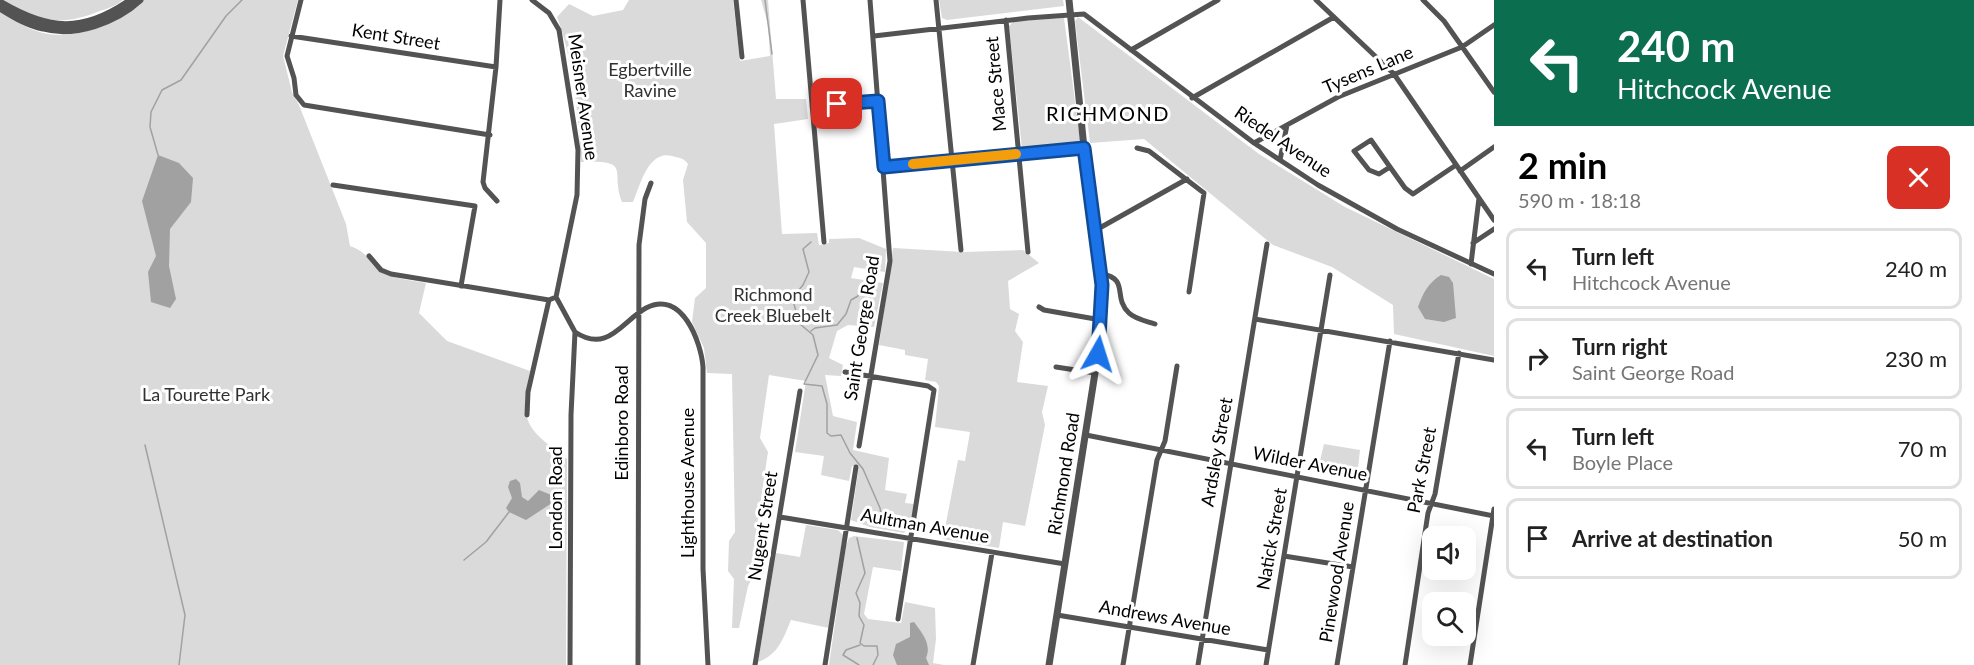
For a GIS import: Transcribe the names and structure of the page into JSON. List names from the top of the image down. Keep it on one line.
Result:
{"streets":{"street":["Kent Street","Tysens Lane","Mace Street","Meisner Avenue","Riedel Avenue","Saint George Road","Edinboro Road","Ardsley Street","Wilder Avenue","Park Street","Richmond Road","Lighthouse Avenue","London Road","Nugent Street","Aultman Avenue","Natick Street","Pinewood Avenue","Andrews Avenue"]},"crossings":[["Tysens Lane","Riedel Avenue"],["Riedel Avenue","Richmond Road"],["Edinboro Road","Lighthouse Avenue"],["Ardsley Street","Wilder Avenue"],["Ardsley Street","Andrews Avenue"],["Wilder Avenue","Park Street"],["Wilder Avenue","Richmond Road"],["Wilder Avenue","Natick Street"],["Wilder Avenue","Pinewood Avenue"],["Richmond Road","Aultman Avenue"],["Richmond Road","Andrews Avenue"],["Nugent Street","Aultman Avenue"],["Natick Street","Andrews Avenue"]],"districts":["RICHMOND"],"parks":["Egbertville Ravine","Richmond Creek Bluebelt","La Tourette Park"],"page":{"turn":["240 m","Hitchcock Avenue"],"heading":["2 min","590 m · 18:18"],"list":[{"name":"Turn left","note":"Hitchcock Avenue","value":"240 m"},{"name":"Turn right","note":"Saint George Road","value":"230 m"},{"name":"Turn left","note":"Boyle Place","value":"70 m"},{"name":"Arrive at destination","value":"50 m"}]}}
